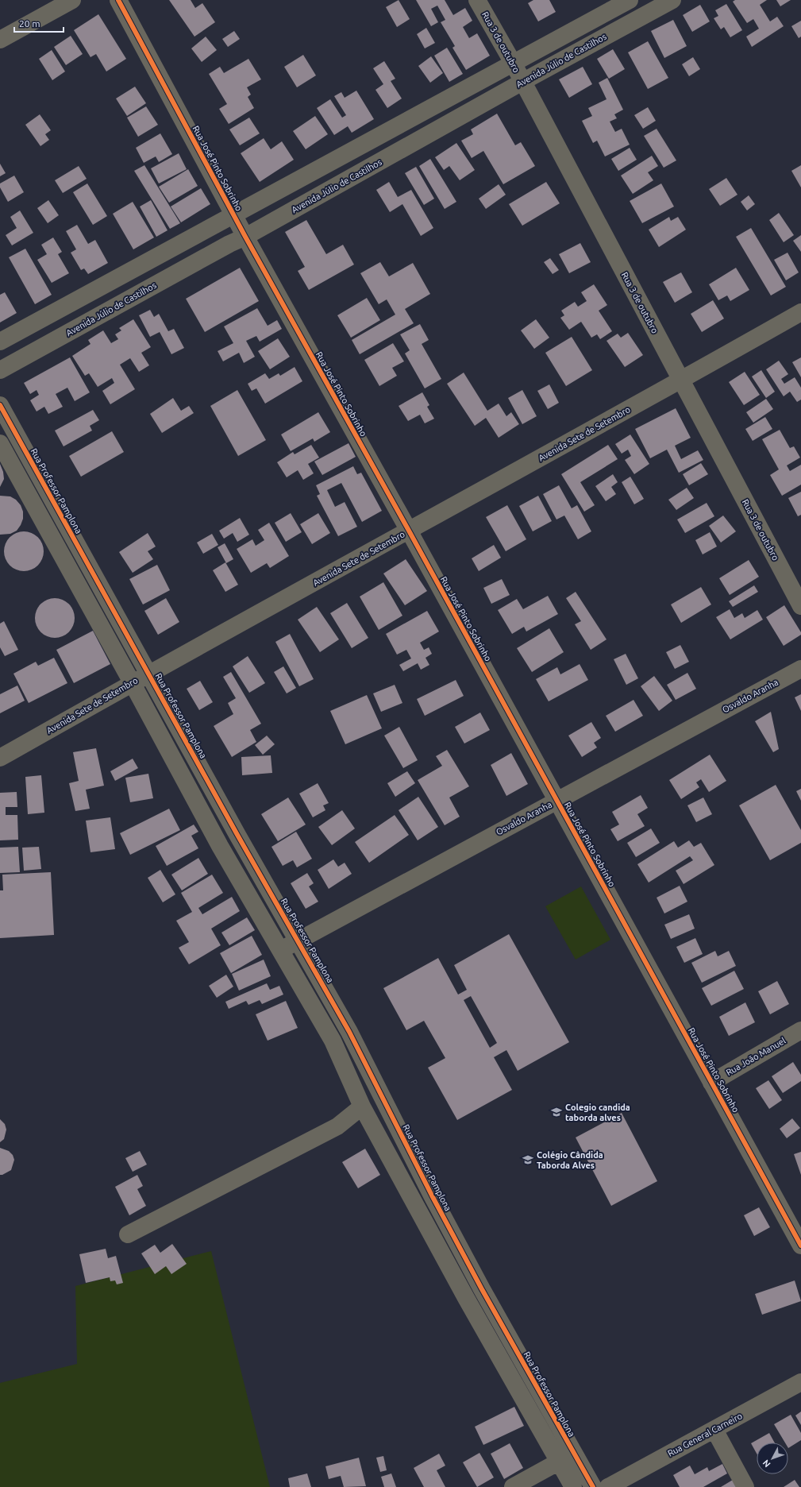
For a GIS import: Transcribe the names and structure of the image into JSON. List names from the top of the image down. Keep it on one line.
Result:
{"streets":{"street":["Rua 3 de outubro","Avenida Júlio de Castilhos","Rua José Pinto Sobrinho","Avenida Sete de Setembro","Rua Professor Pamplona","Osvaldo Aranha","Rua João Manuel","Rua General Carneiro"]},"crossings":[["Rua 3 de outubro","Avenida Júlio de Castilhos"],["Rua 3 de outubro","Avenida Sete de Setembro"],["Avenida Júlio de Castilhos","Rua José Pinto Sobrinho"],["Rua José Pinto Sobrinho","Avenida Sete de Setembro"],["Rua José Pinto Sobrinho","Osvaldo Aranha"],["Rua José Pinto Sobrinho","Rua João Manuel"],["Avenida Sete de Setembro","Rua Professor Pamplona"],["Rua Professor Pamplona","Osvaldo Aranha"]],"places":{"school or university":["Colegio candida taborda alves","Colégio Cândida Taborda Alves"]},"scale_bar":"20 m","north":"bottom left"}
